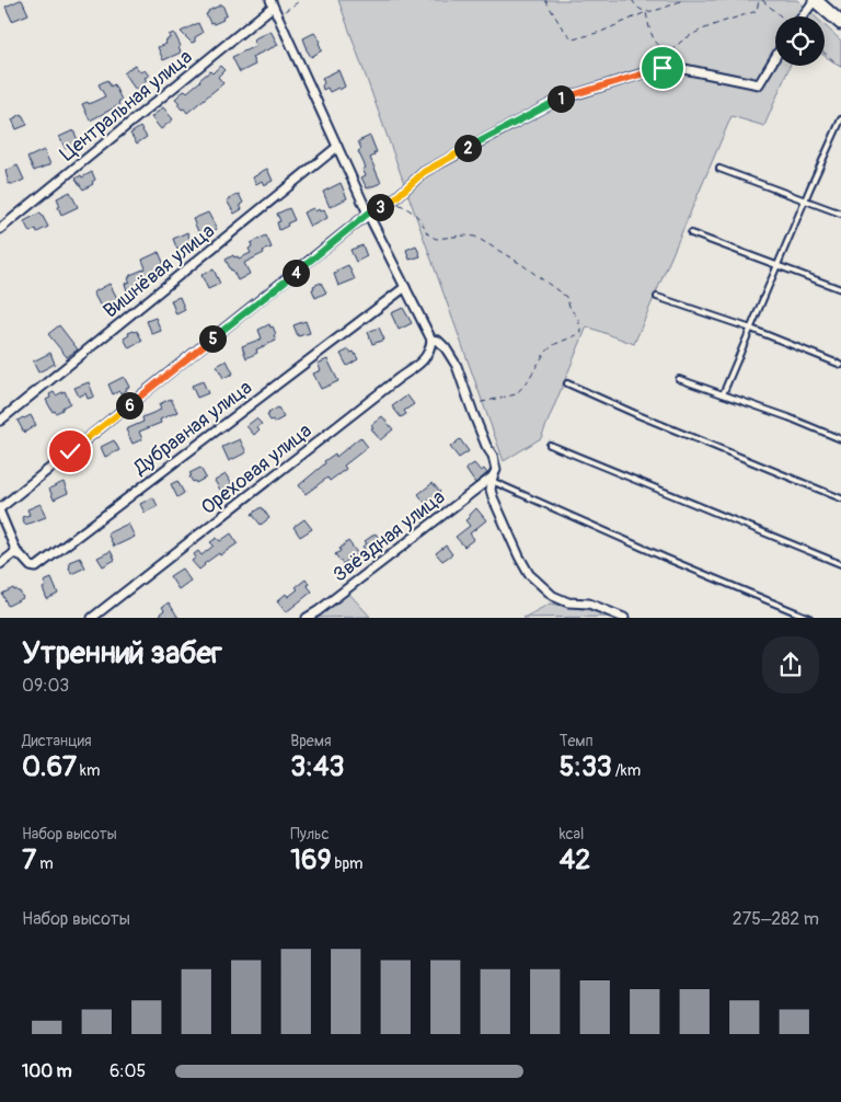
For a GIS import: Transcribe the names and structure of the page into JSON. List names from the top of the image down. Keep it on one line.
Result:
{"streets":{"street":["Центральная улица","Вишнёвая улица","Дубравная улица","Ореховая улица","Звёздная улица"]},"page":{"pins":["1","2","3","4","5","6"],"heading":["Утренний забег","09:03"],"stats":[["Дистанция","0.67 km"],["Время","3:43"],["Темп","5:33 /km"],["Набор высоты","7 m"],["Пульс","169 bpm"],["kcal","42"]],"chart":["Набор высоты","275–282 m"],"list":[{"name":"100 m","note":"6:05"}]}}
